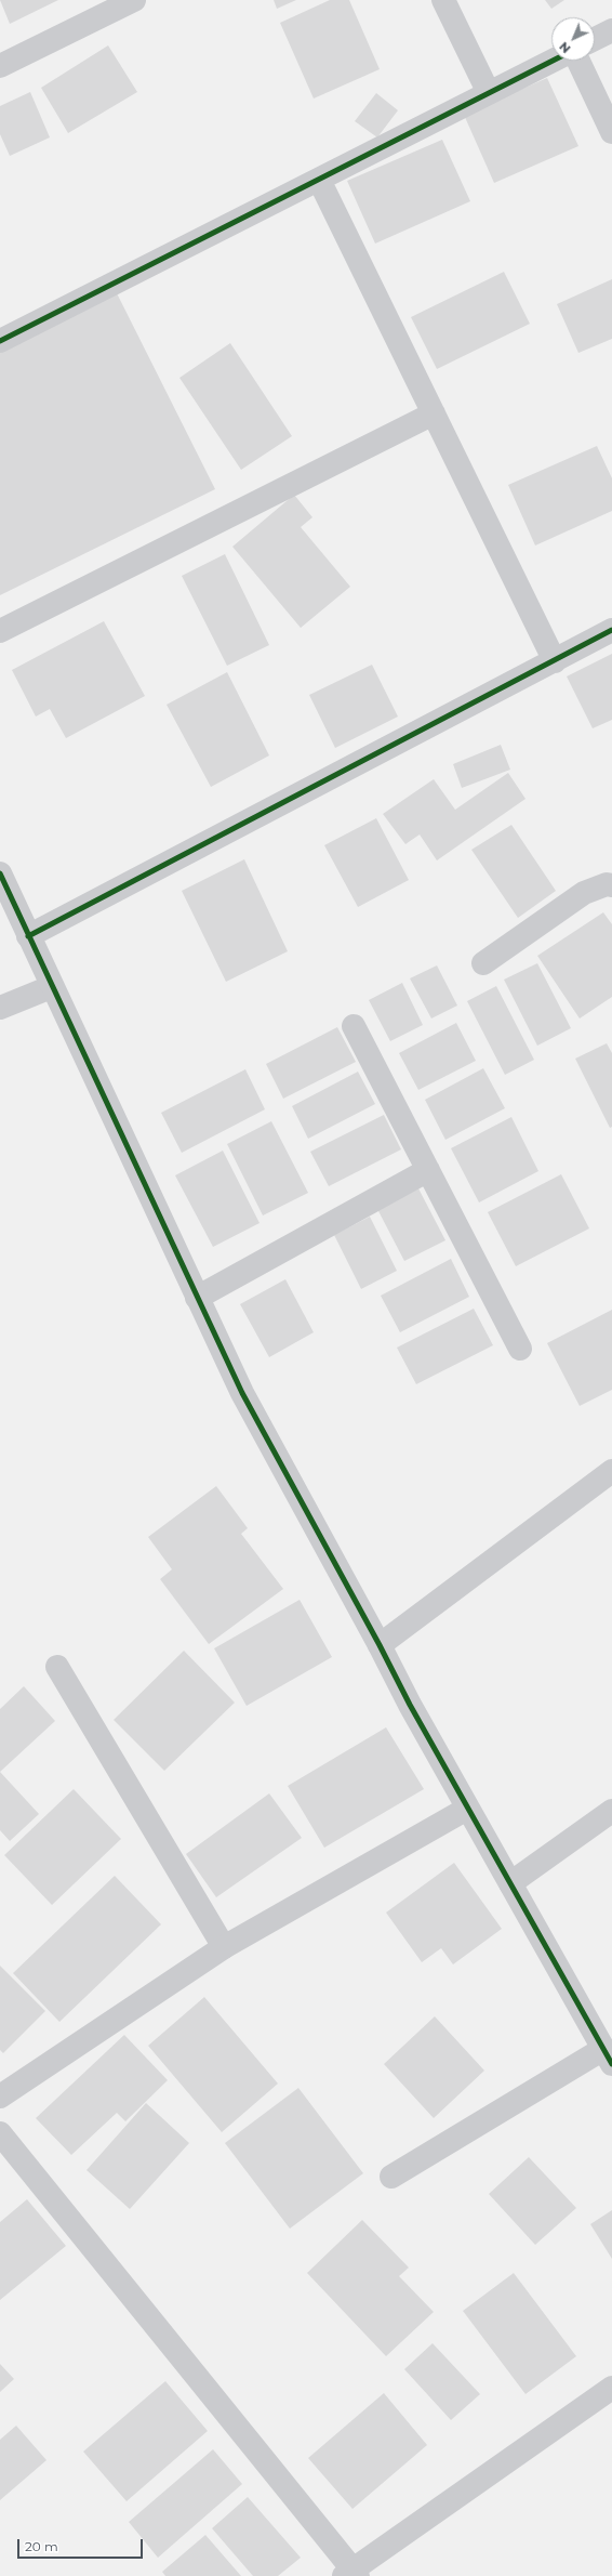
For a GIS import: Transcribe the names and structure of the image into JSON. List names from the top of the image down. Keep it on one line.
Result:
{"scale_bar":"20 m","north":"bottom left"}
